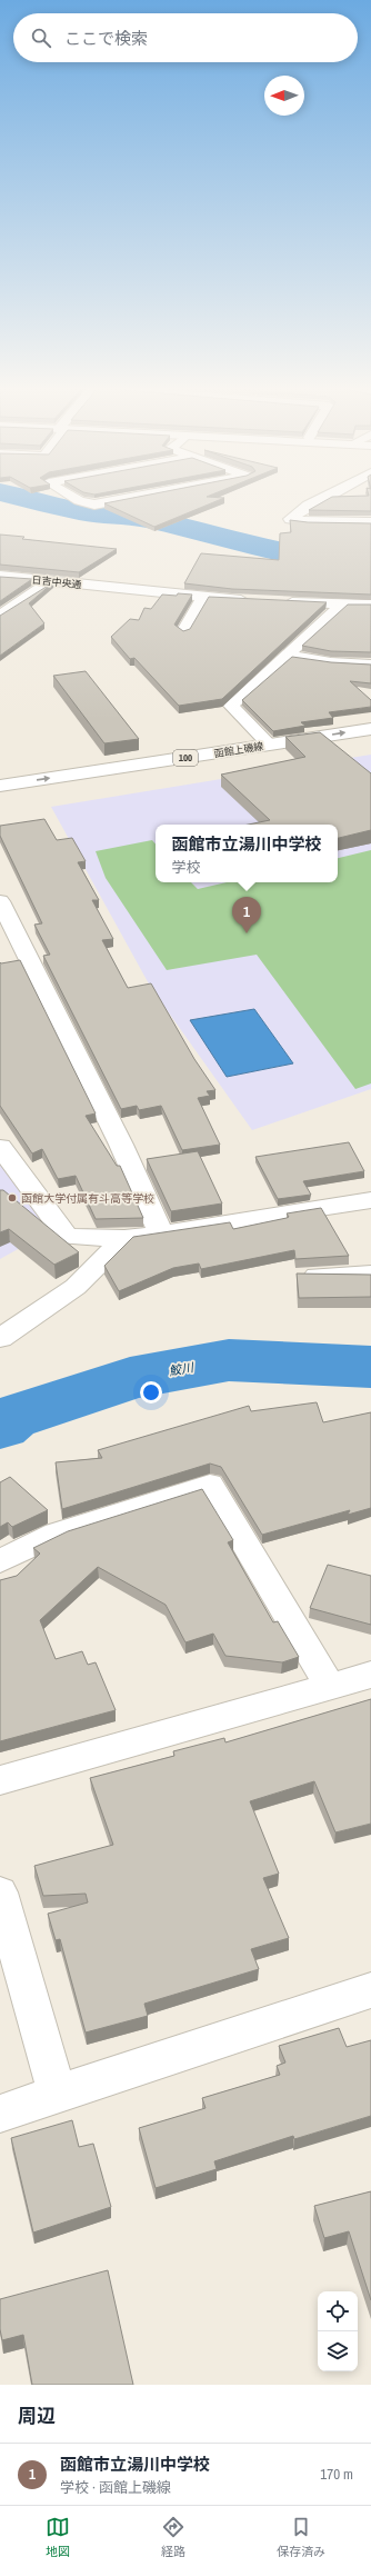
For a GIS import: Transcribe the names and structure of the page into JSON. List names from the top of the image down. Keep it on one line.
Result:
{"streets":{"street":["日吉中央通","函館上磯線","100"]},"water":["鮫川"],"places":["函館大学付属有斗高等学校"],"north":"left","page":{"search":"ここで検索","popup":["函館市立湯川中学校","学校"],"pins":"1","heading":"周辺","list":[{"mark":"1","name":"函館市立湯川中学校","note":"学校 · 函館上磯線","value":"170 m"}],"nav":["地図","経路","保存済み"]}}
